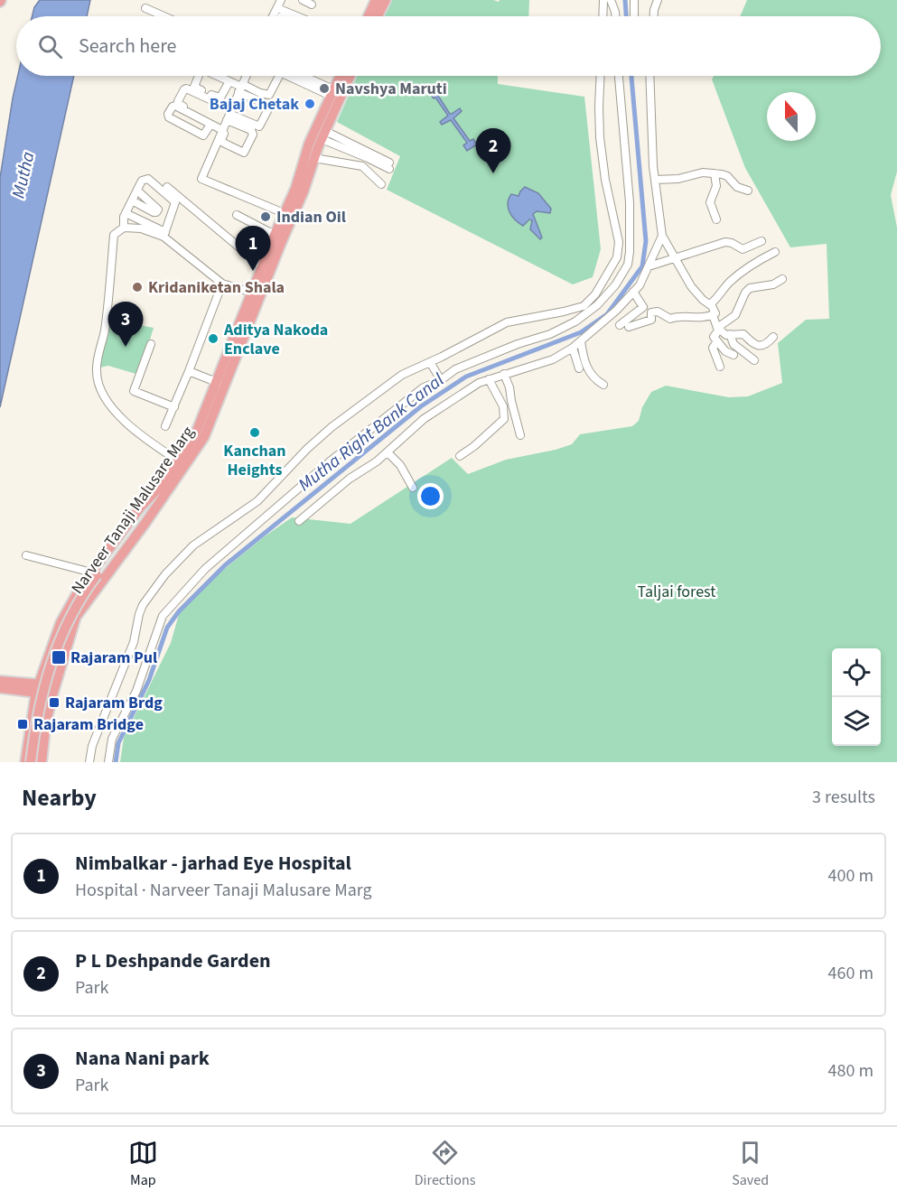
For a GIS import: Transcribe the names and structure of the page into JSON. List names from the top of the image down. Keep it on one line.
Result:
{"streets":{"main road":["Narveer Tanaji Malusare Marg"]},"water":["Mutha","Mutha Right Bank Canal"],"parks":["Taljai forest"],"places":{"other":["Navshya Maruti","Bajaj Chetak","Indian Oil","Kridaniketan Shala","Aditya Nakoda Enclave","Kanchan Heights"],"transit":["Rajaram Pul","Rajaram Brdg","Rajaram Bridge"]},"north":"top","page":{"search":"Search here","pins":["2","1","3"],"heading":["Nearby","3 results"],"list":[{"mark":"1","name":"Nimbalkar - jarhad Eye Hospital","note":"Hospital · Narveer Tanaji Malusare Marg","value":"400 m"},{"mark":"2","name":"P L Deshpande Garden","note":"Park","value":"460 m"},{"mark":"3","name":"Nana Nani park","note":"Park","value":"480 m"}],"nav":["Map","Directions","Saved"]}}
